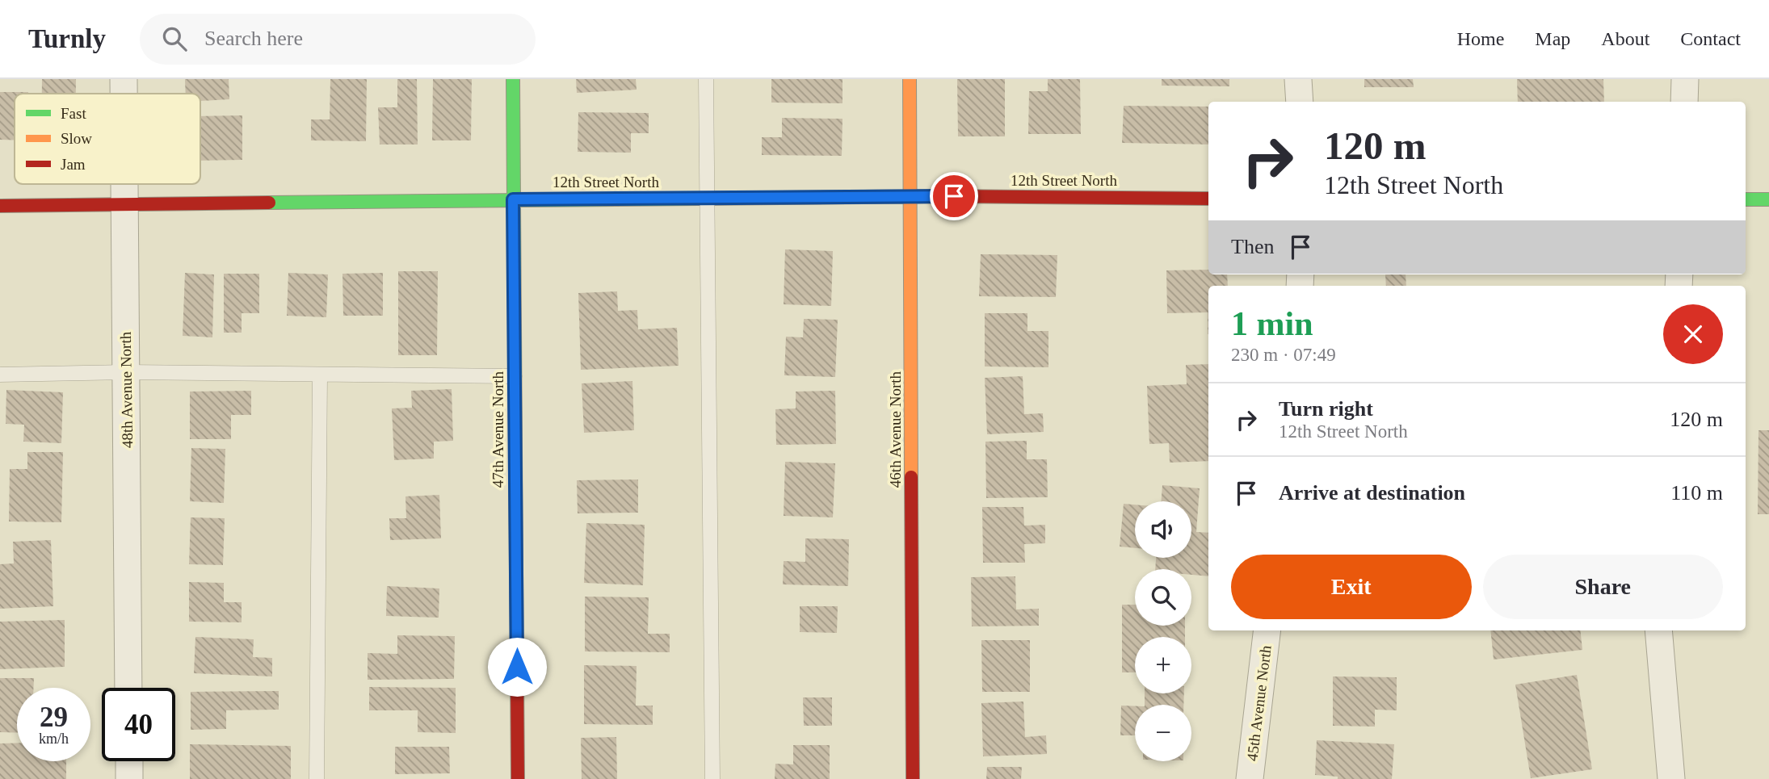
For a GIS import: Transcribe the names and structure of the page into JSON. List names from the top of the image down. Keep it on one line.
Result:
{"streets":{"street":["12th Street North","48th Avenue North","47th Avenue North","46th Avenue North","45th Avenue North"]},"crossings":[["12th Street North","48th Avenue North"],["12th Street North","47th Avenue North"],["12th Street North","46th Avenue North"]],"legend":["Fast","Slow","Jam"],"page":{"header":"Turnly","search":"Search here","nav":["Home","Map","About","Contact"],"turn":["120 m","12th Street North"],"then":"Then","heading":["1 min","230 m · 07:49"],"list":[{"name":"Turn right","note":"12th Street North","value":"120 m"},{"name":"Arrive at destination","value":"110 m"}],"map_buttons":["+","−"],"buttons":["Exit","Share"],"speed":"29 km/h","limit":"40"}}
